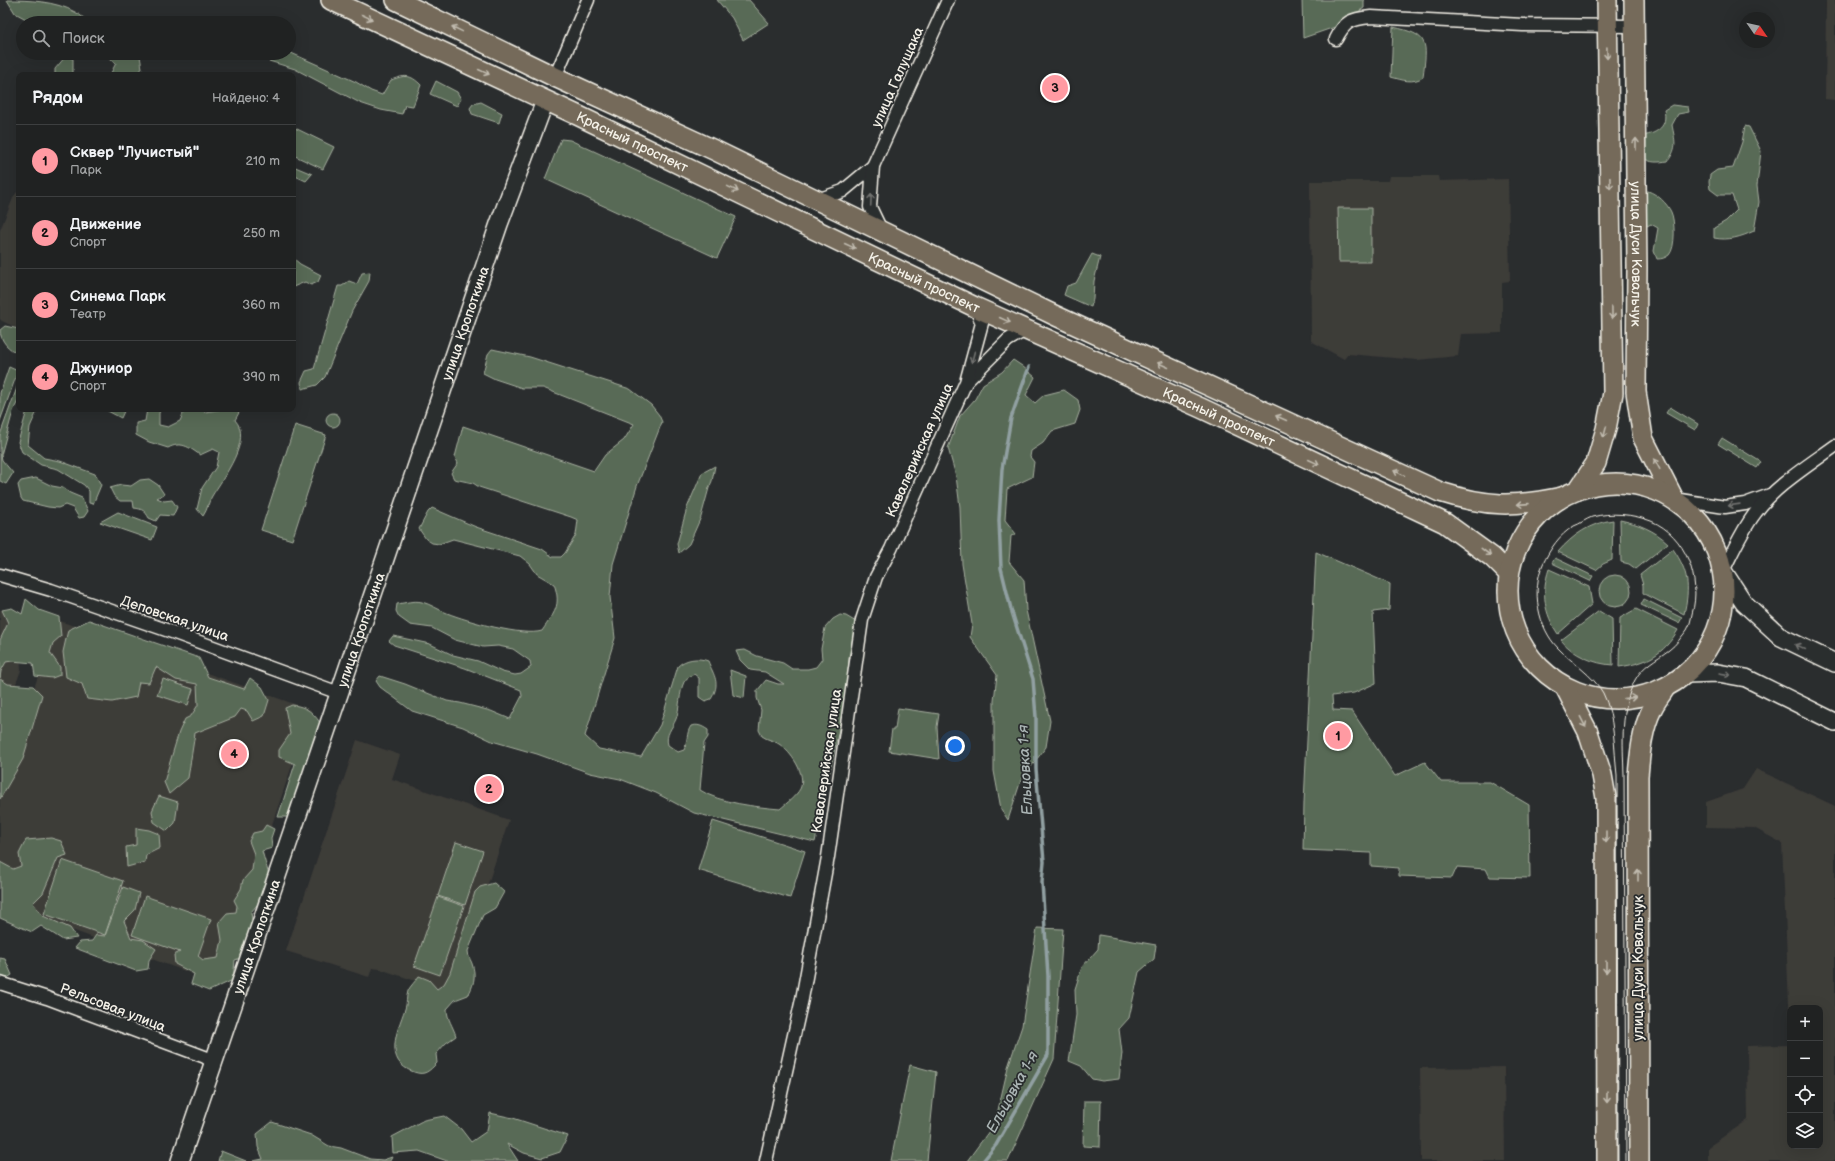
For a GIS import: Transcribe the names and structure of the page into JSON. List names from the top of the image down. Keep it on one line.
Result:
{"streets":{"main road":["Красный проспект","улица Дуси Ковальчук","улица Кропоткина"],"street":["улица Галущака","Кавалерийская улица","Деповская улица","Рельсовая улица"]},"crossings":[["Красный проспект","улица Дуси Ковальчук"],["Красный проспект","улица Кропоткина"],["улица Кропоткина","Деповская улица"],["улица Кропоткина","Рельсовая улица"]],"water":["Ельцовка 1-я"],"north":"bottom right","page":{"search":"Поиск","heading":["Рядом","Найдено: 4"],"pins":["3","1","4","2"],"list":[{"mark":"1","name":"Сквер \"Лучистый\"","note":"Парк","value":"210 m"},{"mark":"2","name":"Движение","note":"Спорт","value":"250 m"},{"mark":"3","name":"Синема Парк","note":"Театр","value":"360 m"},{"mark":"4","name":"Джуниор","note":"Спорт","value":"390 m"}],"map_buttons":["+","−"]}}
